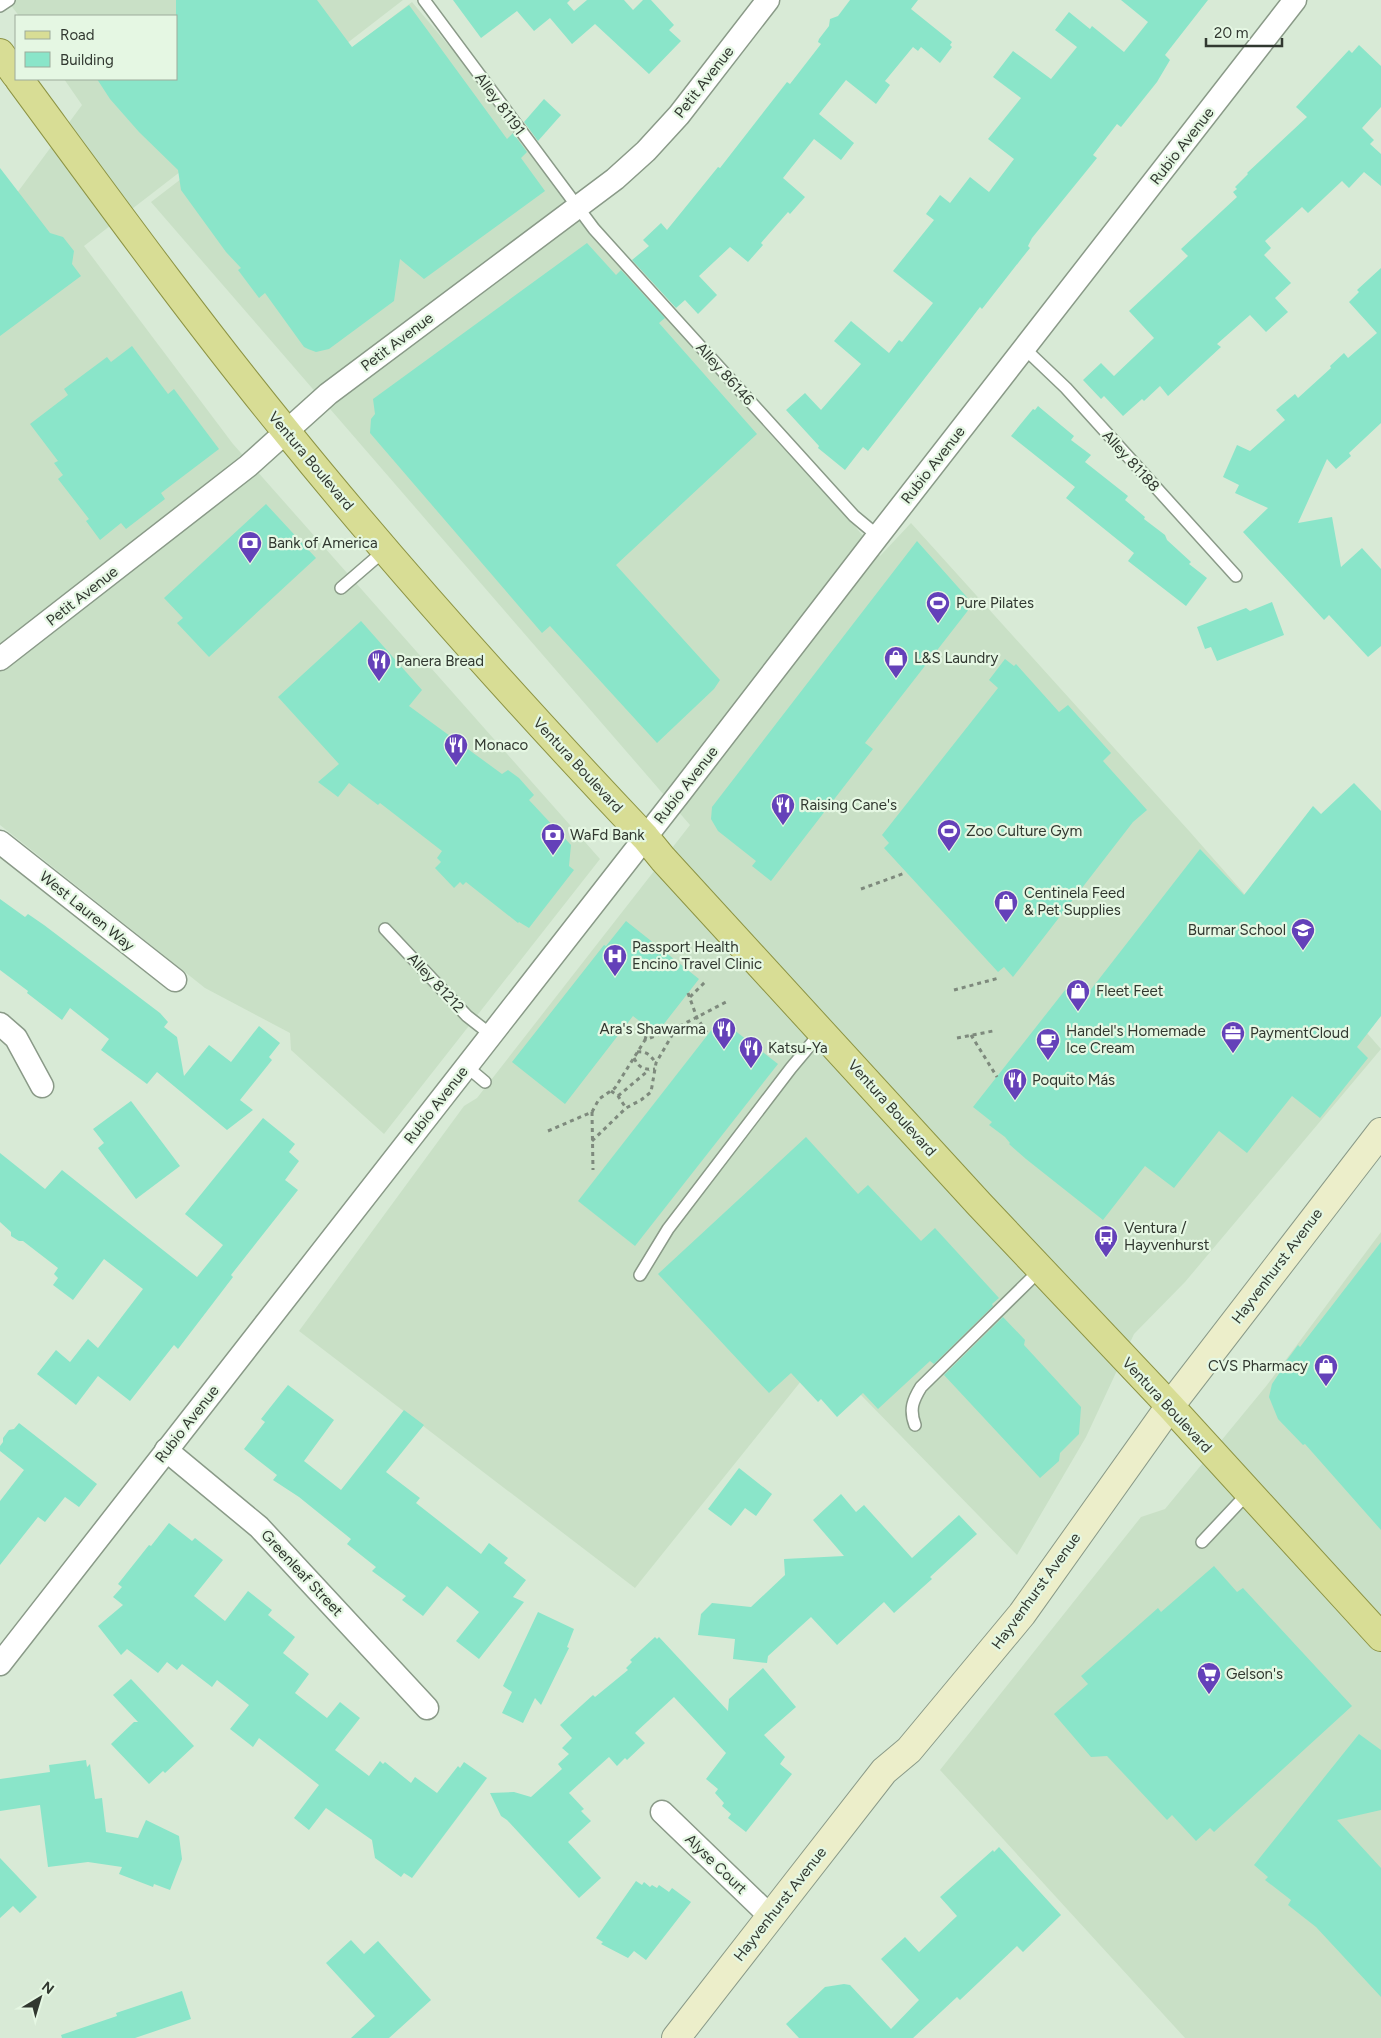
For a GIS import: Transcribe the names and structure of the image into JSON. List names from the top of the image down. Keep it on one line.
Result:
{"streets":{"main road":["Ventura Boulevard","Hayvenhurst Avenue"],"street":["Petit Avenue","Rubio Avenue","West Lauren Way","Greenleaf Street","Alyse Court"],"lane":["Alley 81191","Alley 86146","Alley 81188","Alley 81212"]},"crossings":[["Petit Avenue","Alley 81191"],["Petit Avenue","Alley 86146"],["Petit Avenue","Ventura Boulevard"],["Alley 81191","Alley 86146"],["Rubio Avenue","Alley 86146"],["Rubio Avenue","Ventura Boulevard"],["Rubio Avenue","Alley 81188"],["Rubio Avenue","Alley 81212"],["Rubio Avenue","Greenleaf Street"],["Ventura Boulevard","Hayvenhurst Avenue"],["Hayvenhurst Avenue","Alyse Court"]],"places":{"bank":["Bank of America","WaFd Bank"],"sports":["Pure Pilates","Zoo Culture Gym"],"shop":["L&S Laundry","Centinela Feed & Pet Supplies","Fleet Feet","CVS Pharmacy"],"restaurant":["Panera Bread","Monaco","Raising Cane's","Ara's Shawarma","Katsu-Ya","Poquito Más"],"school or university":["Burmar School"],"hospital":["Passport Health Encino Travel Clinic"],"office":["PaymentCloud"],"cafe":["Handel's Homemade Ice Cream"],"bus stop":["Ventura / Hayvenhurst"],"supermarket":["Gelson's"]},"legend":["Road","Building"],"scale_bar":"20 m","north":"top right"}
